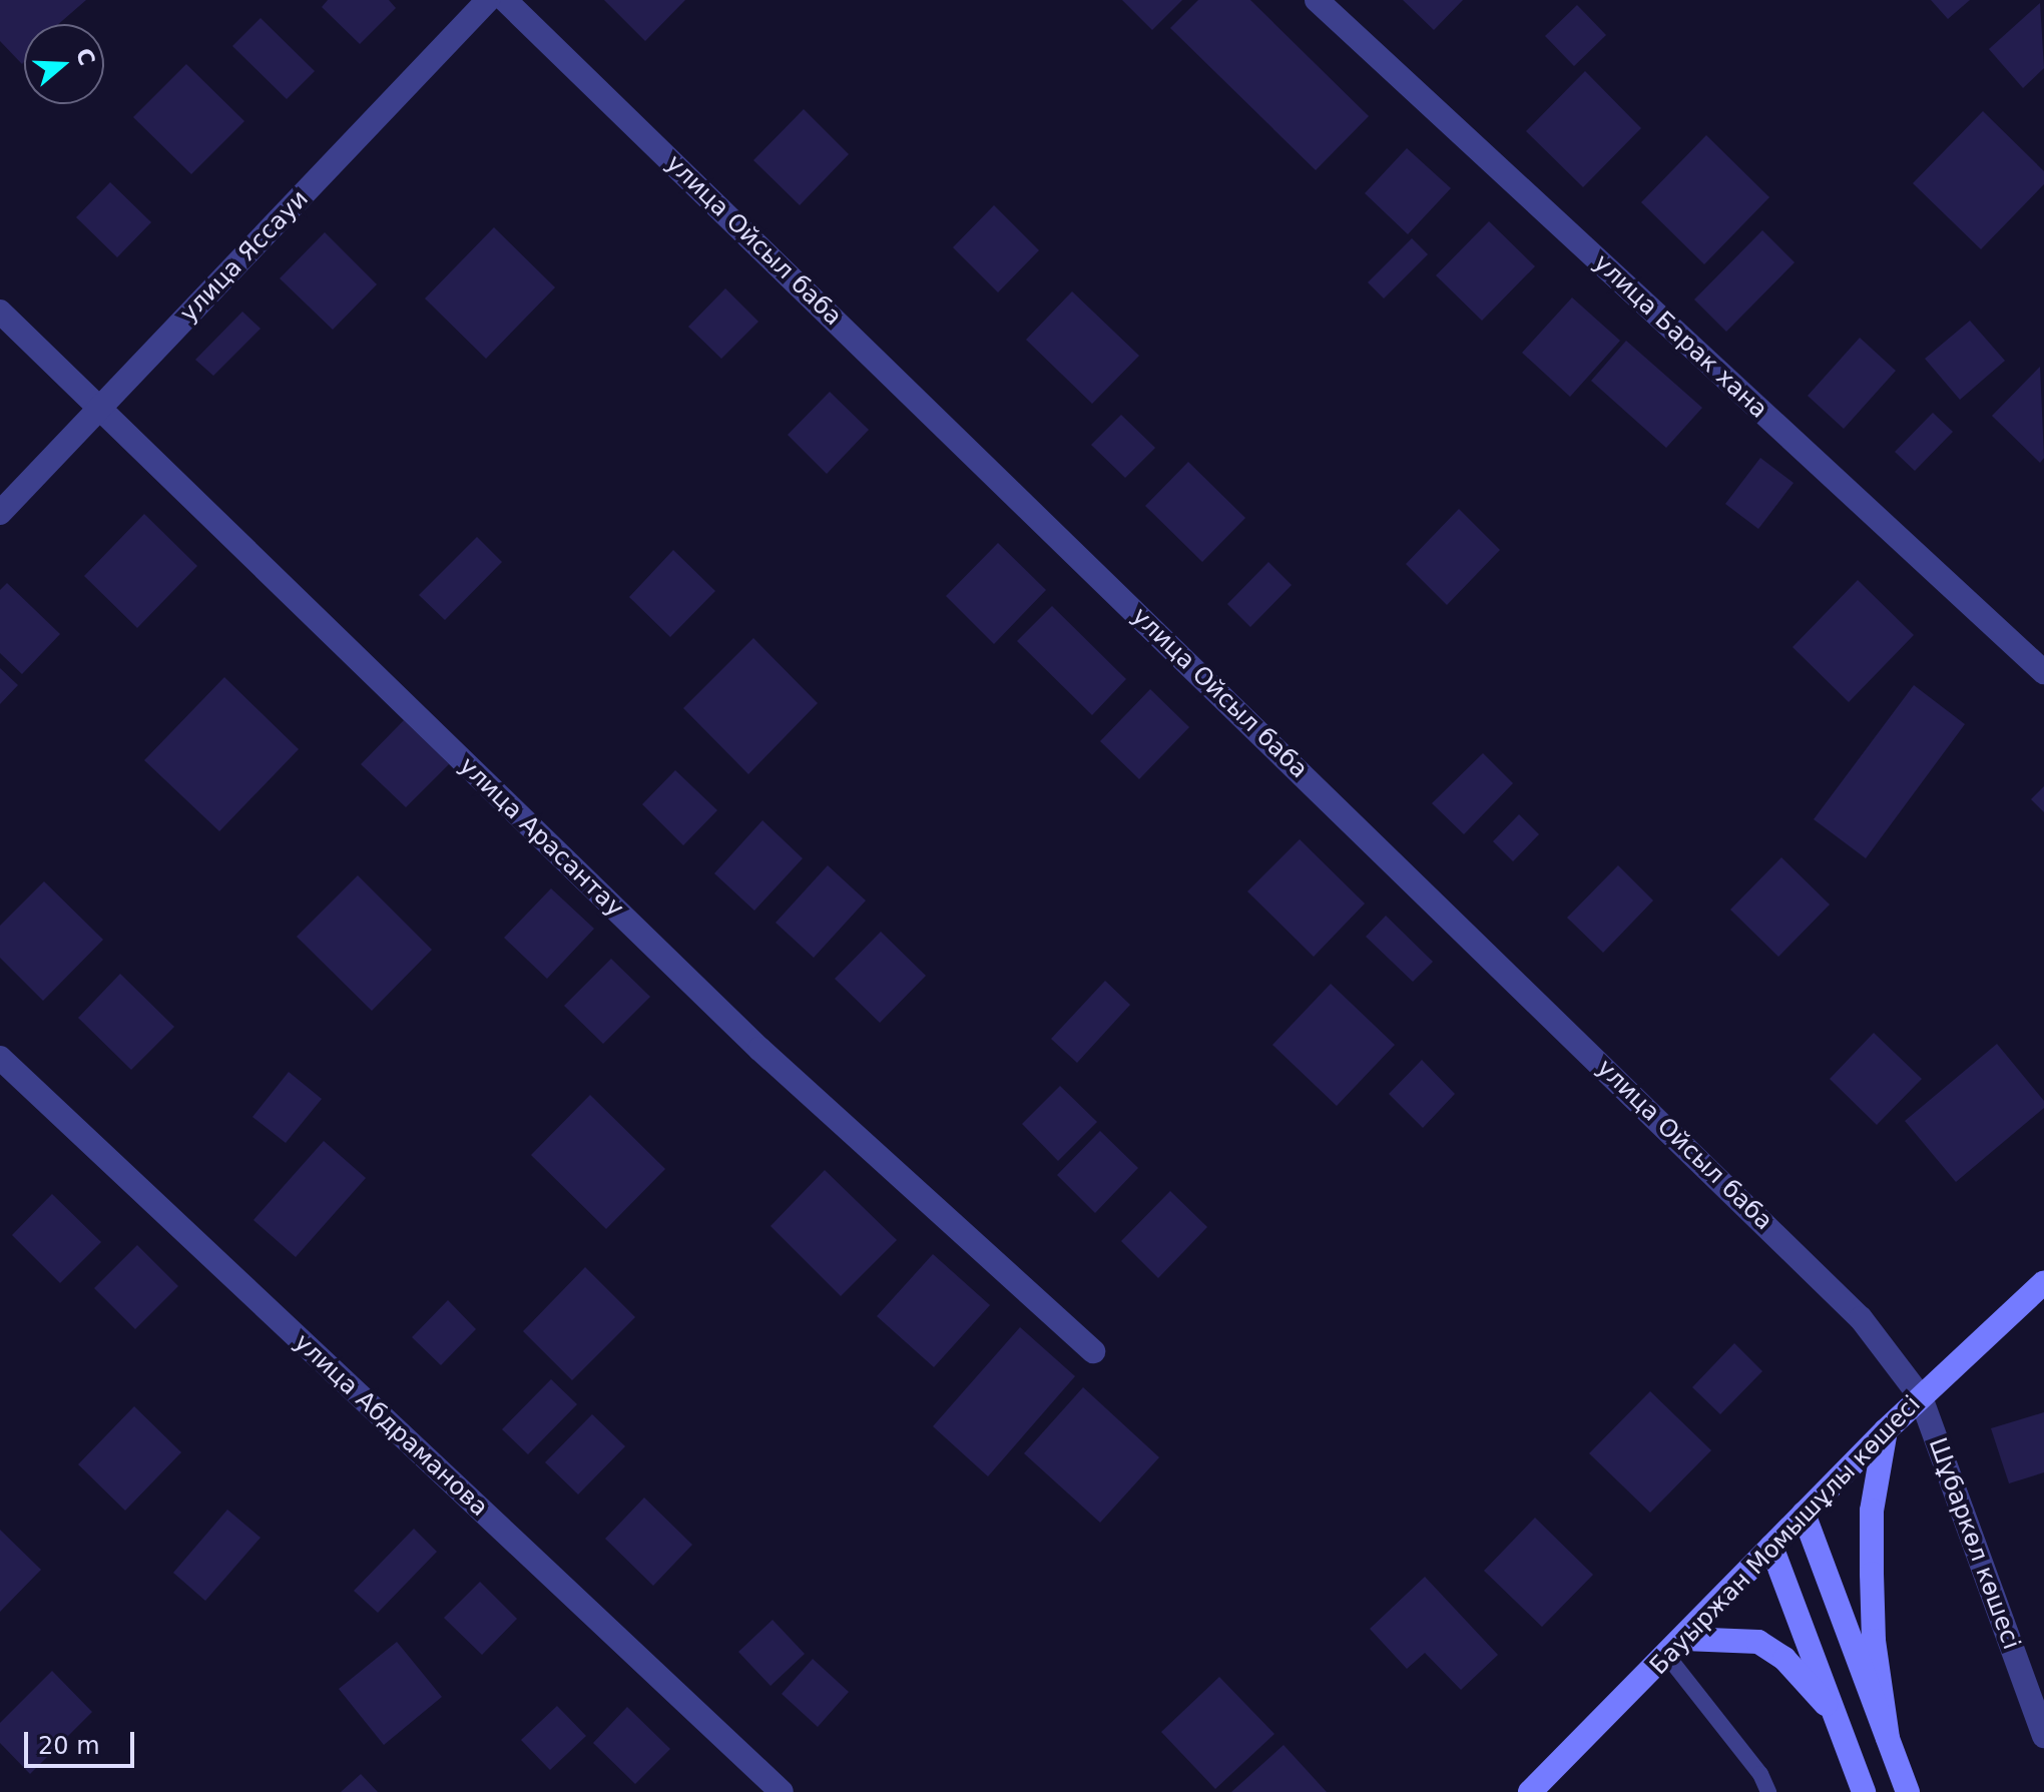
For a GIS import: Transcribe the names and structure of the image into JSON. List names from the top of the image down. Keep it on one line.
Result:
{"streets":{"street":["улица Ойсыл баба","улица Яссауи","улица Барак хана","улица Арасантау","улица Абдраманова","Бауыржан Момышұлы көшесі","Шұбаркөл көшесі"]},"crossings":[["улица Ойсыл баба","Бауыржан Момышұлы көшесі"],["улица Ойсыл баба","Шұбаркөл көшесі"],["улица Яссауи","улица Арасантау"],["Бауыржан Момышұлы көшесі","Шұбаркөл көшесі"]],"scale_bar":"20 m","north":"right"}
